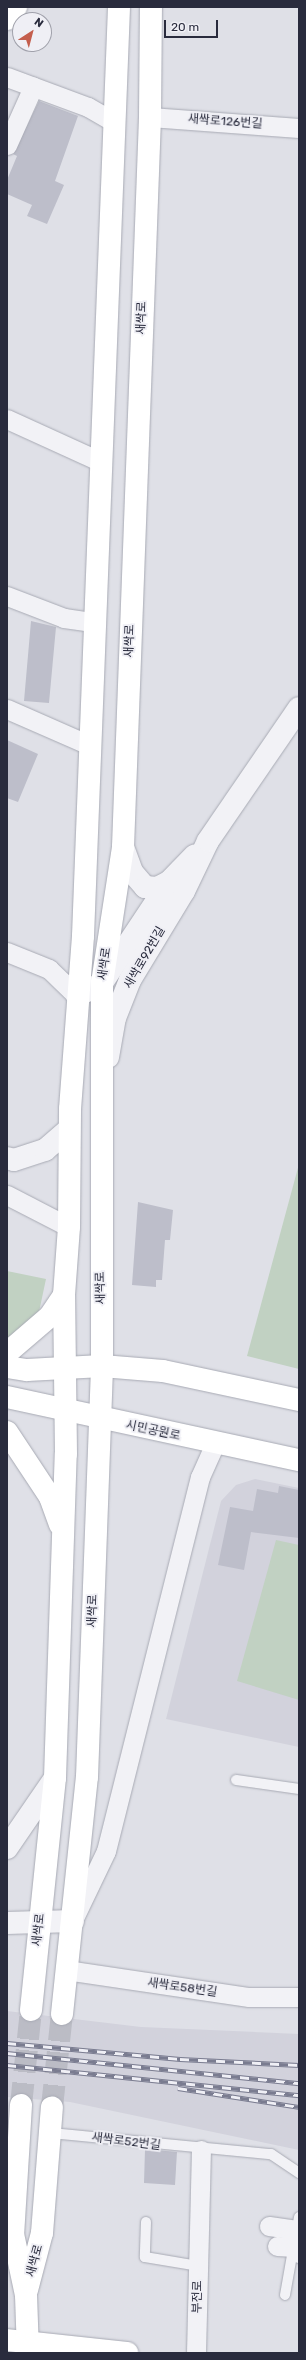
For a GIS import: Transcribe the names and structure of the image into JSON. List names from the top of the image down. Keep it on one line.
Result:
{"streets":{"main road":["새싹로","시민공원로"],"street":["새싹로126번길","새싹로92번길","새싹로58번길","부전로"],"lane":["새싹로52번길"]},"crossings":[["새싹로126번길","새싹로"],["새싹로","새싹로92번길"],["새싹로","시민공원로"],["새싹로","새싹로58번길"],["새싹로","새싹로52번길"],["새싹로52번길","부전로"]],"scale_bar":"20 m","north":"top right"}
